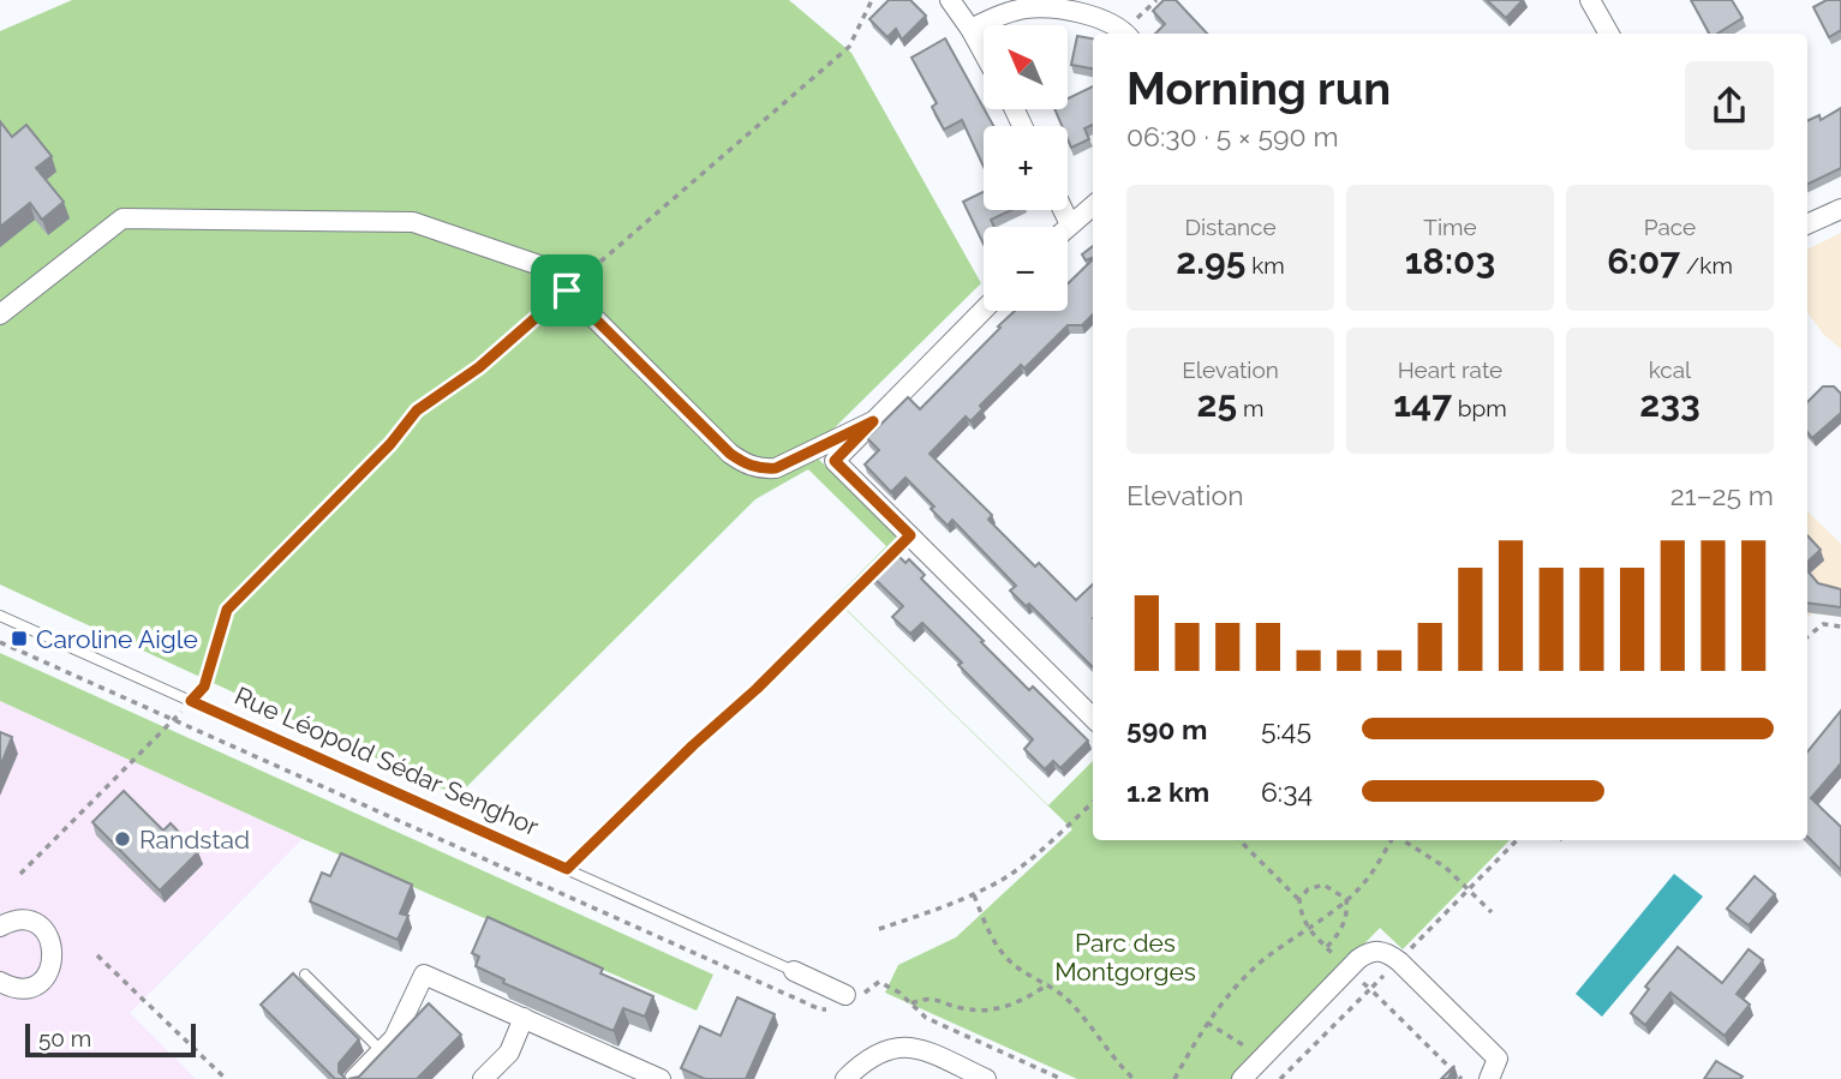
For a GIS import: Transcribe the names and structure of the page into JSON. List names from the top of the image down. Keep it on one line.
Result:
{"streets":{"street":["Rue Léopold Sédar Senghor"]},"parks":["Parc des Montgorges"],"places":{"transit":["Caroline Aigle"],"other":["Randstad"]},"scale_bar":"50 m","north":"top left","page":{"map_buttons":["+","−"],"heading":["Morning run","06:30 · 5 × 590 m"],"stats":[["Distance","2.95 km"],["Time","18:03"],["Pace","6:07 /km"],["Elevation","25 m"],["Heart rate","147 bpm"],["kcal","233"]],"chart":["Elevation","21–25 m"],"list":[{"name":"590 m","note":"5:45"},{"name":"1.2 km","note":"6:34"}],"scale":"50 m"}}
